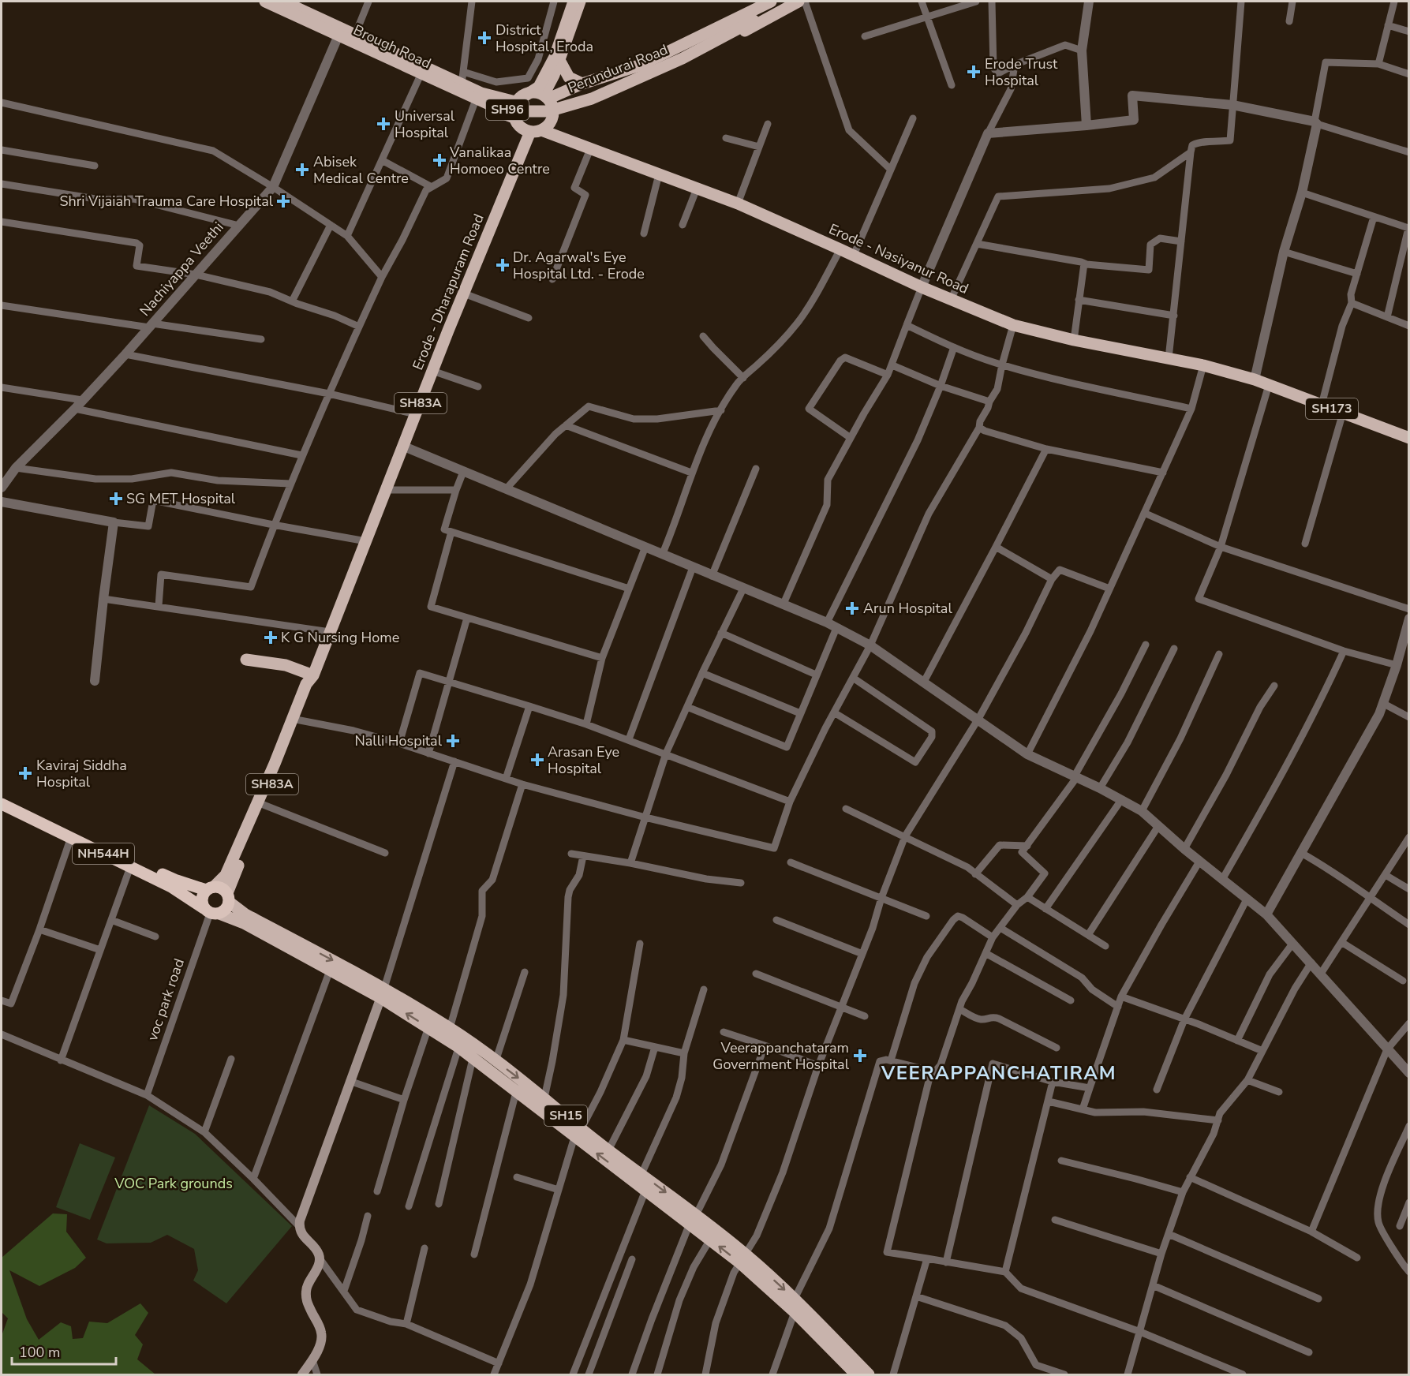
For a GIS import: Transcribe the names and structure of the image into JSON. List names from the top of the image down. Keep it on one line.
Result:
{"streets":{"highway":["NH544H"],"main road":["Brough Road","Perundurai Road","SH96","Erode - Nasiyanur Road","Erode - Dharapuram Road","SH83A","SH173","SH15"],"street":["Nachiyappa Veethi","voc park road"]},"crossings":[["Brough Road","Erode - Nasiyanur Road"],["Brough Road","Nachiyappa Veethi"],["Brough Road","Erode - Dharapuram Road"],["Erode - Nasiyanur Road","Erode - Dharapuram Road"],["Erode - Nasiyanur Road","SH173"],["Erode - Dharapuram Road","NH544H"],["Erode - Dharapuram Road","voc park road"],["Erode - Dharapuram Road","SH15"],["NH544H","voc park road"],["NH544H","SH15"],["voc park road","SH15"]],"districts":["VEERAPPANCHATIRAM"],"parks":["VOC Park grounds"],"places":{"health":["District Hospital, Eroda","Erode Trust Hospital","Universal Hospital","Vanalikaa Homoeo Centre","Abisek Medical Centre","Shri Vijaiah Trauma Care Hospital","Dr. Agarwal's Eye Hospital Ltd. - Erode","SG MET Hospital","Arun Hospital","K G Nursing Home","Nalli Hospital","Arasan Eye Hospital","Kaviraj Siddha Hospital","Veerappanchataram Government Hospital"]},"scale_bar":"100 m"}
